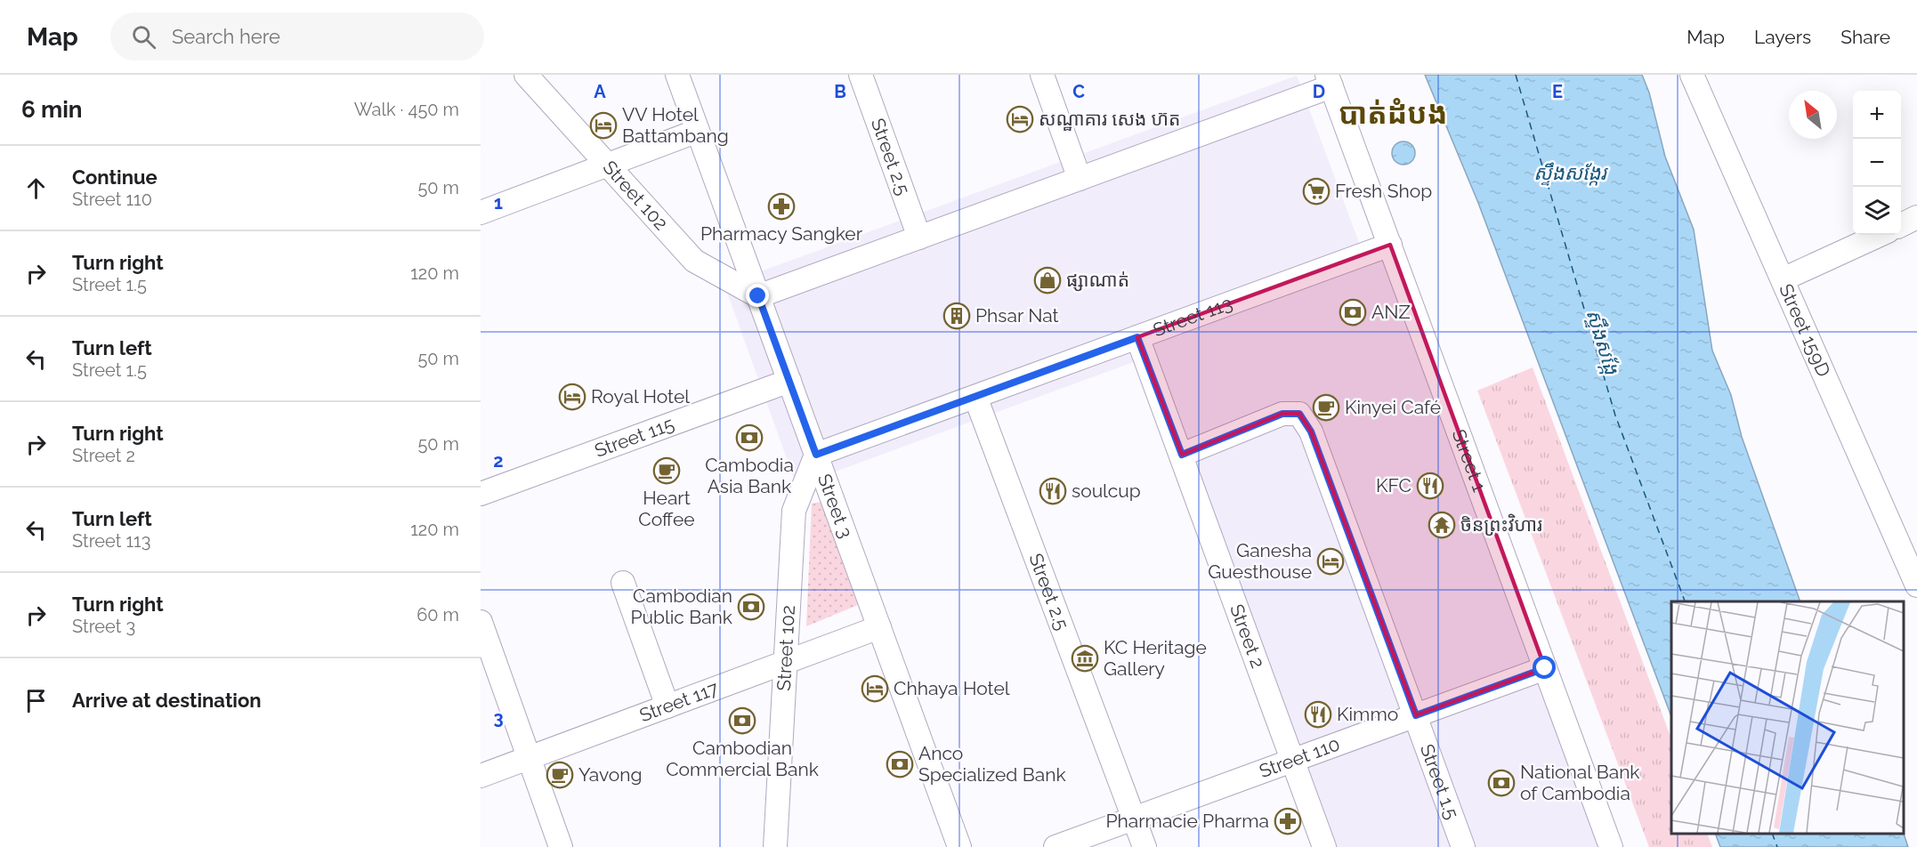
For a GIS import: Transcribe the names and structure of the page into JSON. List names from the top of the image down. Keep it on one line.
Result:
{"streets":{"street":["Street 2.5","Street 102","Street 113","Street 159D","Street 115","Street 1","Street 3","Street 2","Street 117","Street 110","Street 1.5"]},"crossings":[["Street 2.5","Street 113"],["Street 2.5","Street 110"],["Street 102","Street 113"],["Street 102","Street 3"],["Street 102","Street 117"],["Street 113","Street 1"],["Street 113","Street 3"],["Street 113","Street 2"],["Street 115","Street 3"],["Street 1","Street 110"],["Street 3","Street 117"],["Street 2","Street 110"],["Street 2","Street 1.5"],["Street 110","Street 1.5"]],"districts":["បាត់ដំបង"],"water":["ស្ទឹងសង្កែរ","ស្ទឹងសង្កែ"],"places":{"hotel":["សណ្ឋាគារ សេង ហ៊ត","VV Hotel Battambang","Royal Hotel","Ganesha Guesthouse","Chhaya Hotel"],"supermarket":["Fresh Shop"],"pharmacy":["Pharmacy Sangker","Pharmacie Pharma"],"shop":["ផ្សាណាត់"],"bank":["ANZ","Cambodia Asia Bank","Cambodian Public Bank","Cambodian Commercial Bank","Anco Specialized Bank","National Bank of Cambodia"],"building":["Phsar Nat"],"cafe":["Kinyei Café","Heart Coffee","Yavong"],"restaurant":["KFC","soulcup","Kimmo"],"temple":["ចិនព្រះវិហារ"],"museum":["KC Heritage Gallery"]},"north":"top left","page":{"header":"Map","search":"Search here","nav":["Map","Layers","Share"],"heading":["6 min","Walk · 450 m"],"map_buttons":["+","−"],"list":[["Continue","Street 110","50 m"],["Turn right","Street 1.5","120 m"],["Turn left","Street 1.5","50 m"],["Turn right","Street 2","50 m"],["Turn left","Street 113","120 m"],["Turn right","Street 3","60 m"],"Arrive at destination"]},"grid":{"columns":["A","B","C","D","E"],"rows":["1","2","3"]}}
